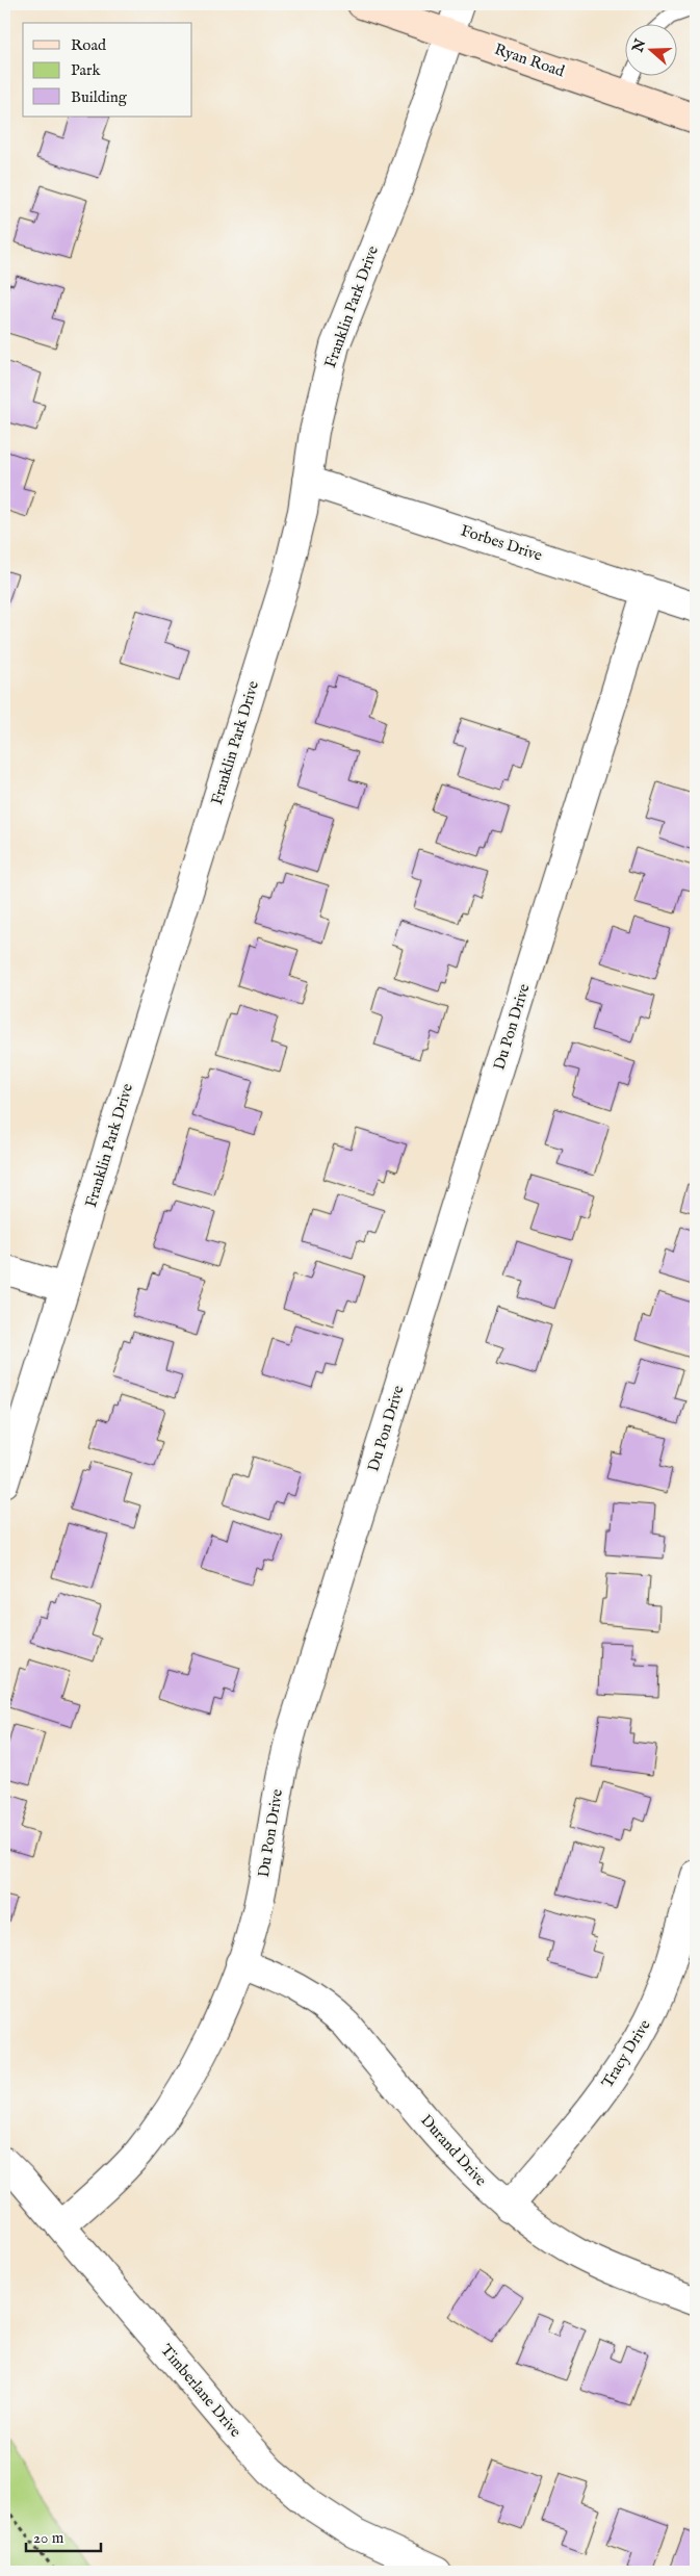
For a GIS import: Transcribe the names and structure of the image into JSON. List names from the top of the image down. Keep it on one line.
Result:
{"streets":{"main road":["Ryan Road"],"street":["Franklin Park Drive","Forbes Drive","Du Pon Drive","Tracy Drive","Durand Drive","Timberlane Drive"]},"crossings":[["Ryan Road","Franklin Park Drive"],["Franklin Park Drive","Forbes Drive"],["Forbes Drive","Du Pon Drive"],["Du Pon Drive","Durand Drive"],["Du Pon Drive","Timberlane Drive"],["Tracy Drive","Durand Drive"]],"legend":["Road","Park","Building"],"scale_bar":"20 m","north":"left"}
